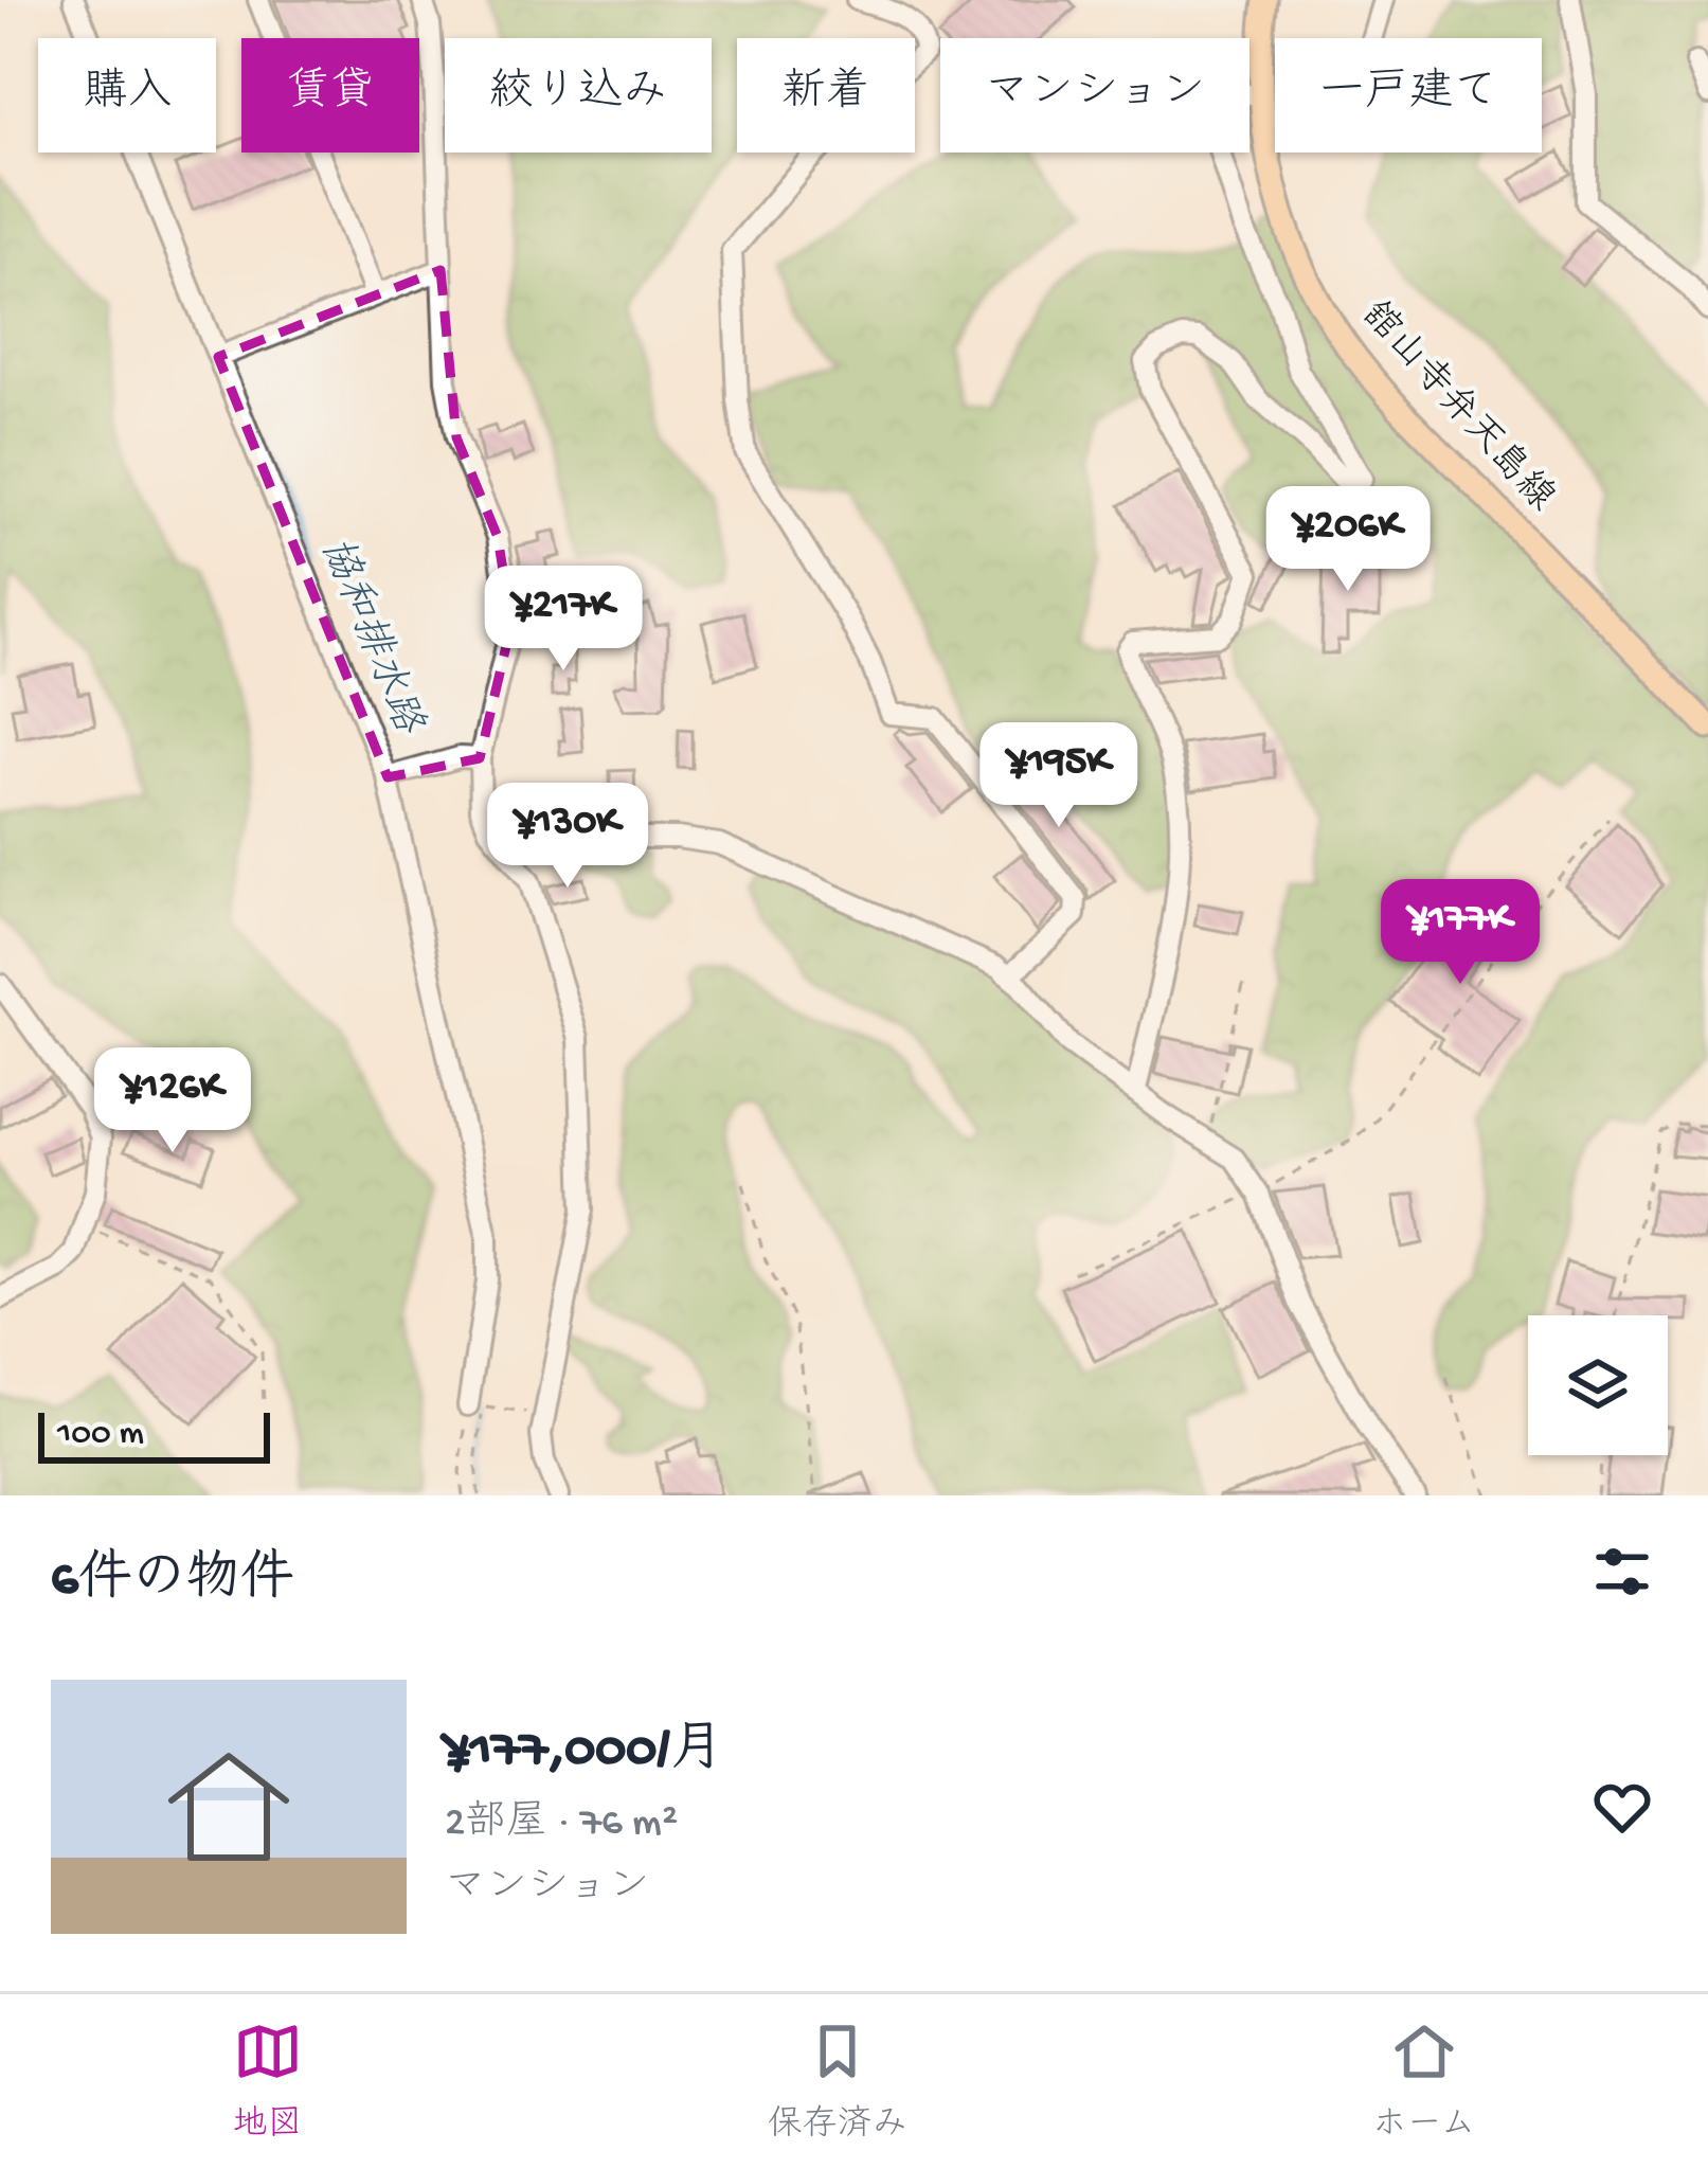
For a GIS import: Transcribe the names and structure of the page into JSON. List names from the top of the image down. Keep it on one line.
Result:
{"streets":{"main road":["舘山寺弁天島線"]},"water":["協和排水路"],"scale_bar":"100 m","page":{"chip":["購入","賃貸","絞り込み","新着","マンション","一戸建て"],"price":["¥206K","¥217K","¥195K","¥130K","¥177K","¥126K"],"scale":"100 m","heading":"6件の物件","list":[{"name":"¥177,000/月","note":"2部屋 · 76 m² · マンション"}],"tabs":["地図","保存済み","ホーム"]}}
